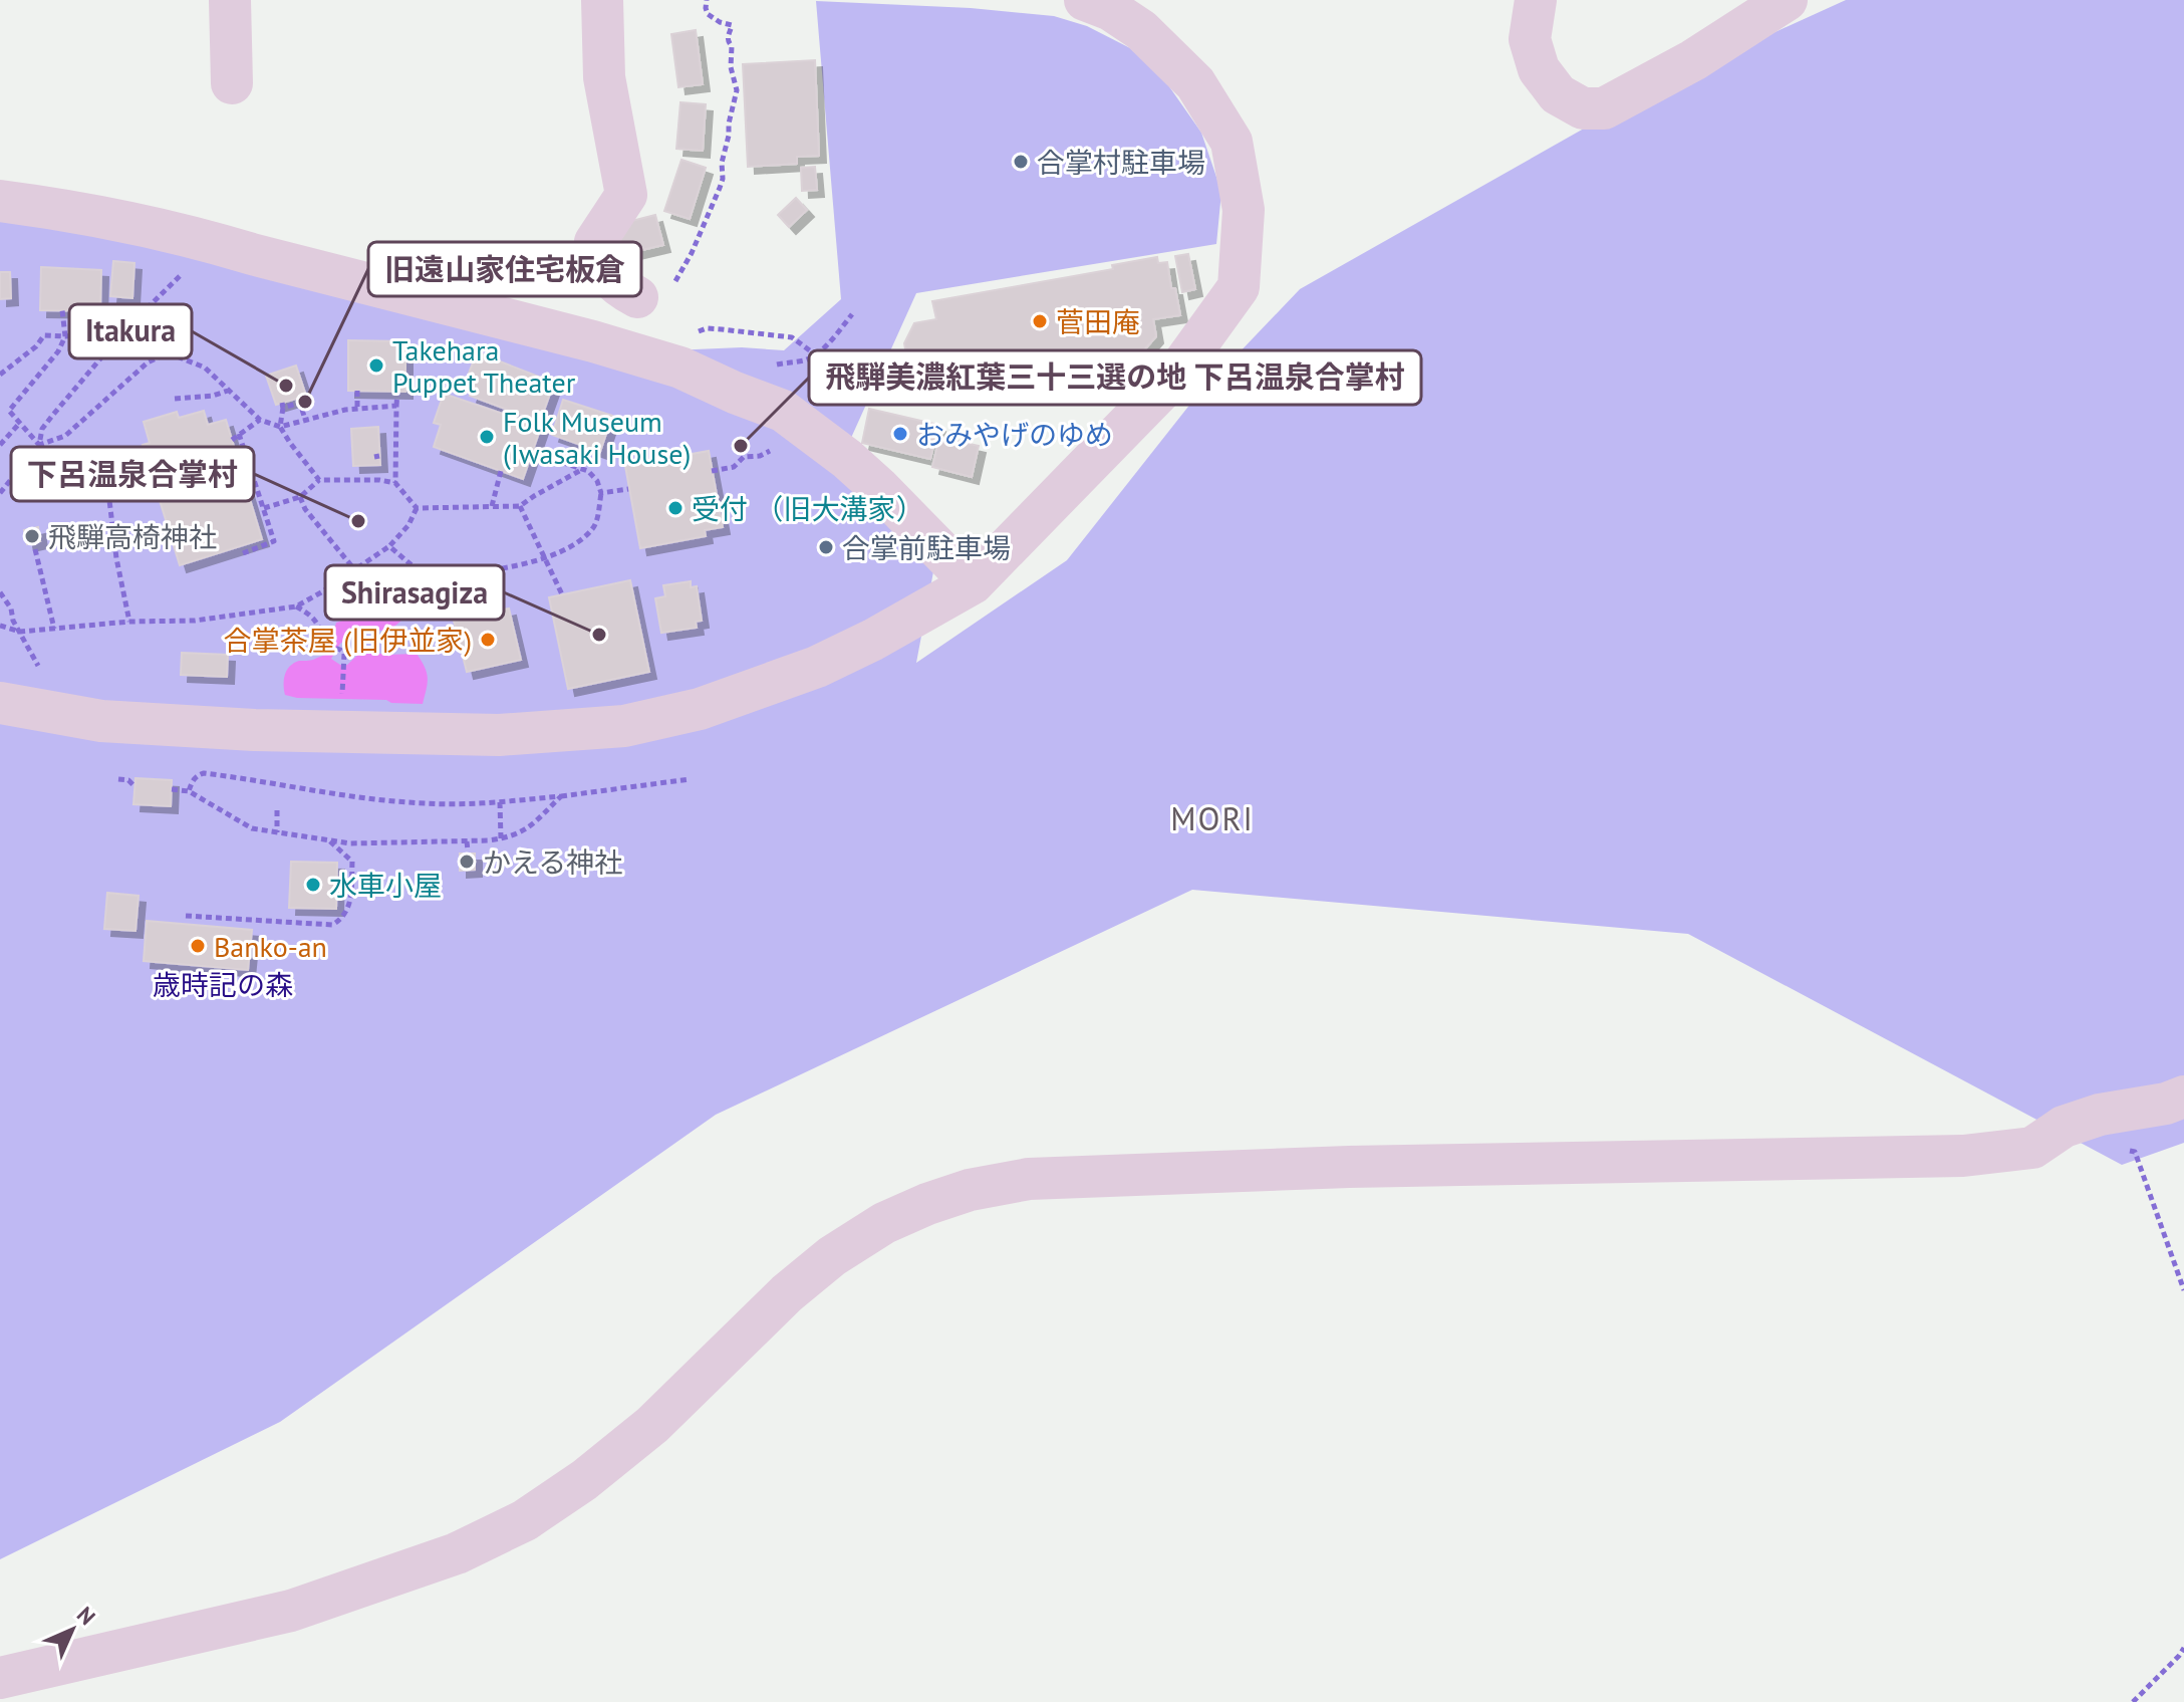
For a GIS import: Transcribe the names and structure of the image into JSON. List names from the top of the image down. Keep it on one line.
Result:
{"districts":["MORI"],"parks":["歳時記の森"],"places":["合掌村駐車場","菅田庵","Takehara Puppet Theater","Itakura","旧遠山家住宅板倉","おみやげのゆめ","Folk Museum (Iwasaki House)","飛騨美濃紅葉三十三選の地 下呂温泉合掌村","受付 （旧大溝家）","下呂温泉合掌村","飛騨高椅神社","合掌前駐車場","Shirasagiza","合掌茶屋 (旧伊並家)","かえる神社","水車小屋","Banko-an"],"north":"top right"}
